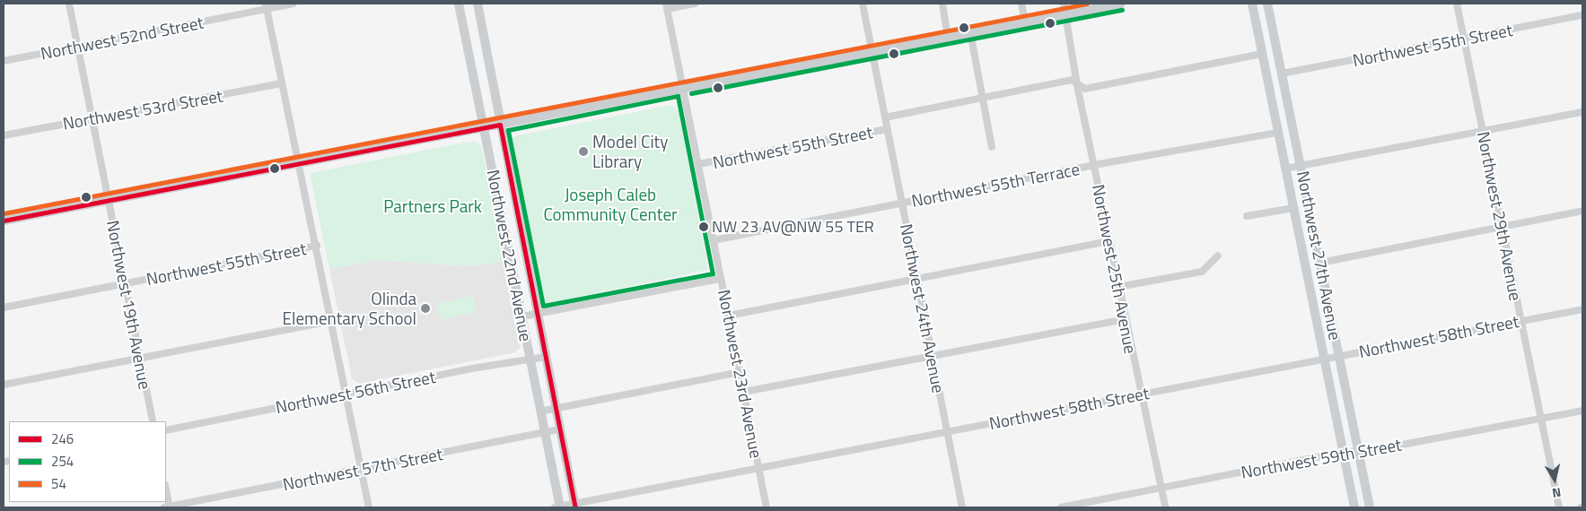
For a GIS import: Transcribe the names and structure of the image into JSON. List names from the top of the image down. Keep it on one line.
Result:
{"streets":{"main road":["Northwest 22nd Avenue","Northwest 27th Avenue"],"street":["Northwest 52nd Street","Northwest 55th Street","Northwest 53rd Street","Northwest 55th Terrace","Northwest 29th Avenue","Northwest 25th Avenue","Northwest 19th Avenue","Northwest 24th Avenue","Northwest 58th Street","Northwest 23rd Avenue","Northwest 56th Street","Northwest 59th Street","Northwest 57th Street"]},"crossings":[["Northwest 52nd Street","Northwest 19th Avenue"],["Northwest 55th Street","Northwest 29th Avenue"],["Northwest 55th Street","Northwest 27th Avenue"],["Northwest 55th Street","Northwest 25th Avenue"],["Northwest 55th Street","Northwest 19th Avenue"],["Northwest 55th Street","Northwest 24th Avenue"],["Northwest 55th Street","Northwest 23rd Avenue"],["Northwest 53rd Street","Northwest 19th Avenue"],["Northwest 55th Terrace","Northwest 27th Avenue"],["Northwest 55th Terrace","Northwest 25th Avenue"],["Northwest 55th Terrace","Northwest 24th Avenue"],["Northwest 55th Terrace","Northwest 23rd Avenue"],["Northwest 29th Avenue","Northwest 58th Street"],["Northwest 29th Avenue","Northwest 59th Street"],["Northwest 22nd Avenue","Northwest 58th Street"],["Northwest 22nd Avenue","Northwest 56th Street"],["Northwest 22nd Avenue","Northwest 57th Street"],["Northwest 27th Avenue","Northwest 58th Street"],["Northwest 27th Avenue","Northwest 59th Street"],["Northwest 25th Avenue","Northwest 58th Street"],["Northwest 25th Avenue","Northwest 59th Street"],["Northwest 24th Avenue","Northwest 58th Street"],["Northwest 58th Street","Northwest 23rd Avenue"]],"parks":["Joseph Caleb Community Center","Partners Park"],"places":["Model City Library","NW 23 AV@NW 55 TER","Olinda Elementary School"],"lines":["transit line 54","transit line 254","transit line 246"],"legend":["246","254","54"],"north":"bottom"}
